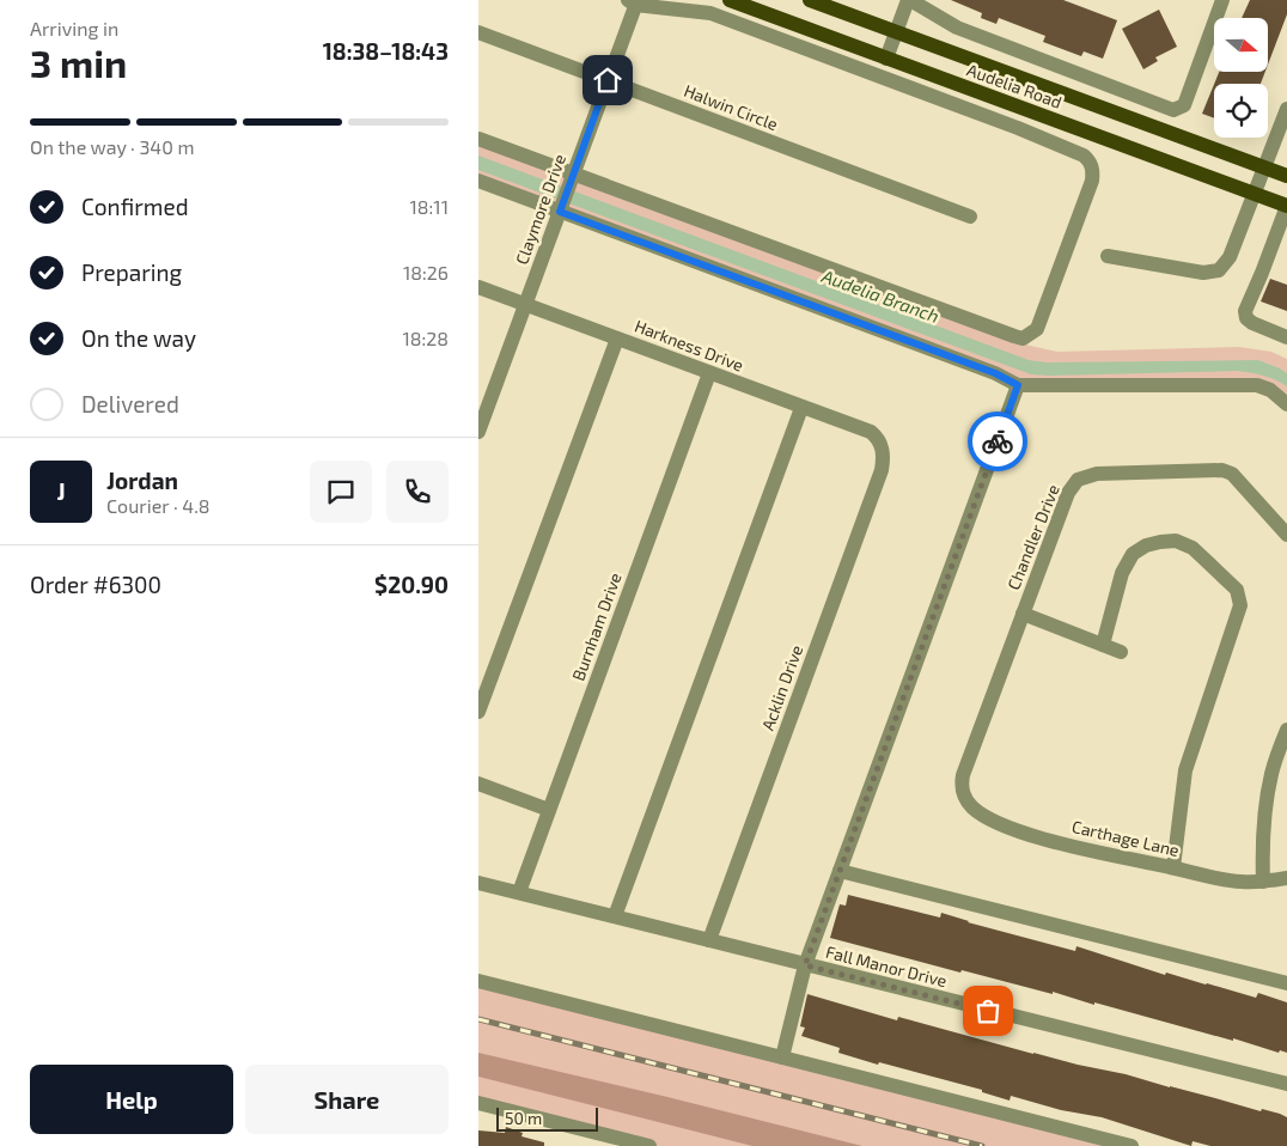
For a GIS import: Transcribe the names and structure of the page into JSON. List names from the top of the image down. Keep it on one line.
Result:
{"streets":{"main road":["Audelia Road"],"street":["Halwin Circle","Claymore Drive","Harkness Drive","Chandler Drive","Burnham Drive","Acklin Drive","Carthage Lane","Fall Manor Drive"]},"crossings":[["Halwin Circle","Claymore Drive"],["Claymore Drive","Harkness Drive"],["Harkness Drive","Burnham Drive"],["Harkness Drive","Acklin Drive"],["Chandler Drive","Carthage Lane"],["Burnham Drive","Fall Manor Drive"],["Acklin Drive","Fall Manor Drive"]],"water":["Audelia Branch"],"scale_bar":"50 m","north":"right","page":{"heading":["3 min","Arriving in","18:38–18:43"],"panel":["Jordan","Courier · 4.8","Order #6300","$20.90"],"bar":"On the way · 340 m","list":[["Confirmed","18:11"],["Preparing","18:26"],["On the way","18:28"],"Delivered"],"round":"J","buttons":["Help","Share"],"scale":"50 m"}}
